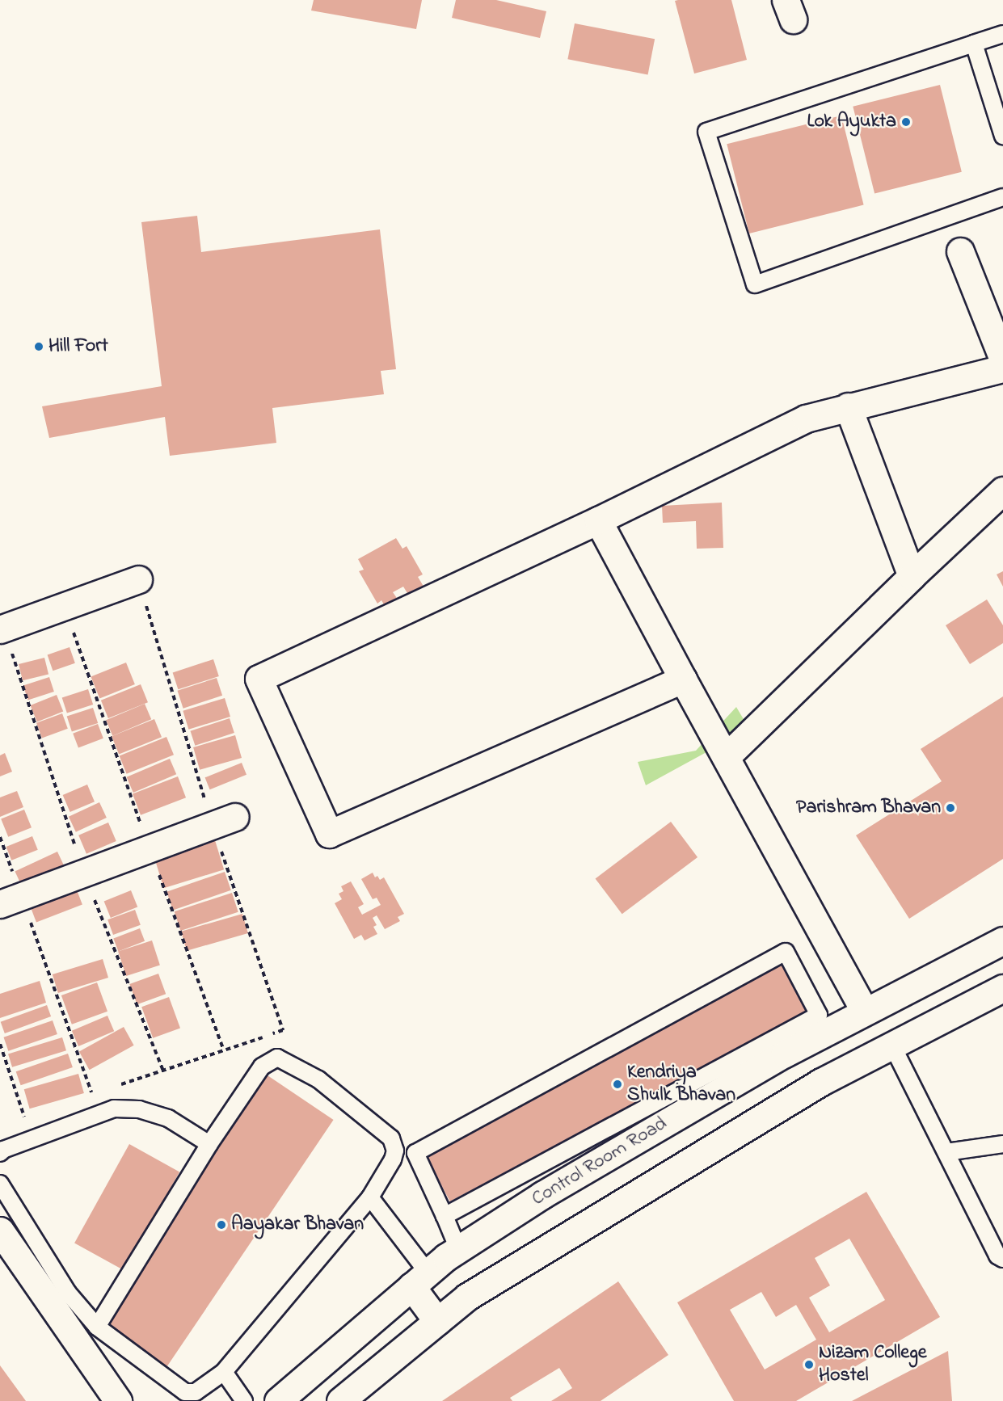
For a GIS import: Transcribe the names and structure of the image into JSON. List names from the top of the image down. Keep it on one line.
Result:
{"streets":{"street":["Control Room Road"]},"places":["Lok Ayukta","Hill Fort","Parishram Bhavan","Kendriya Shulk Bhavan","Aayakar Bhavan","Nizam College Hostel"]}
